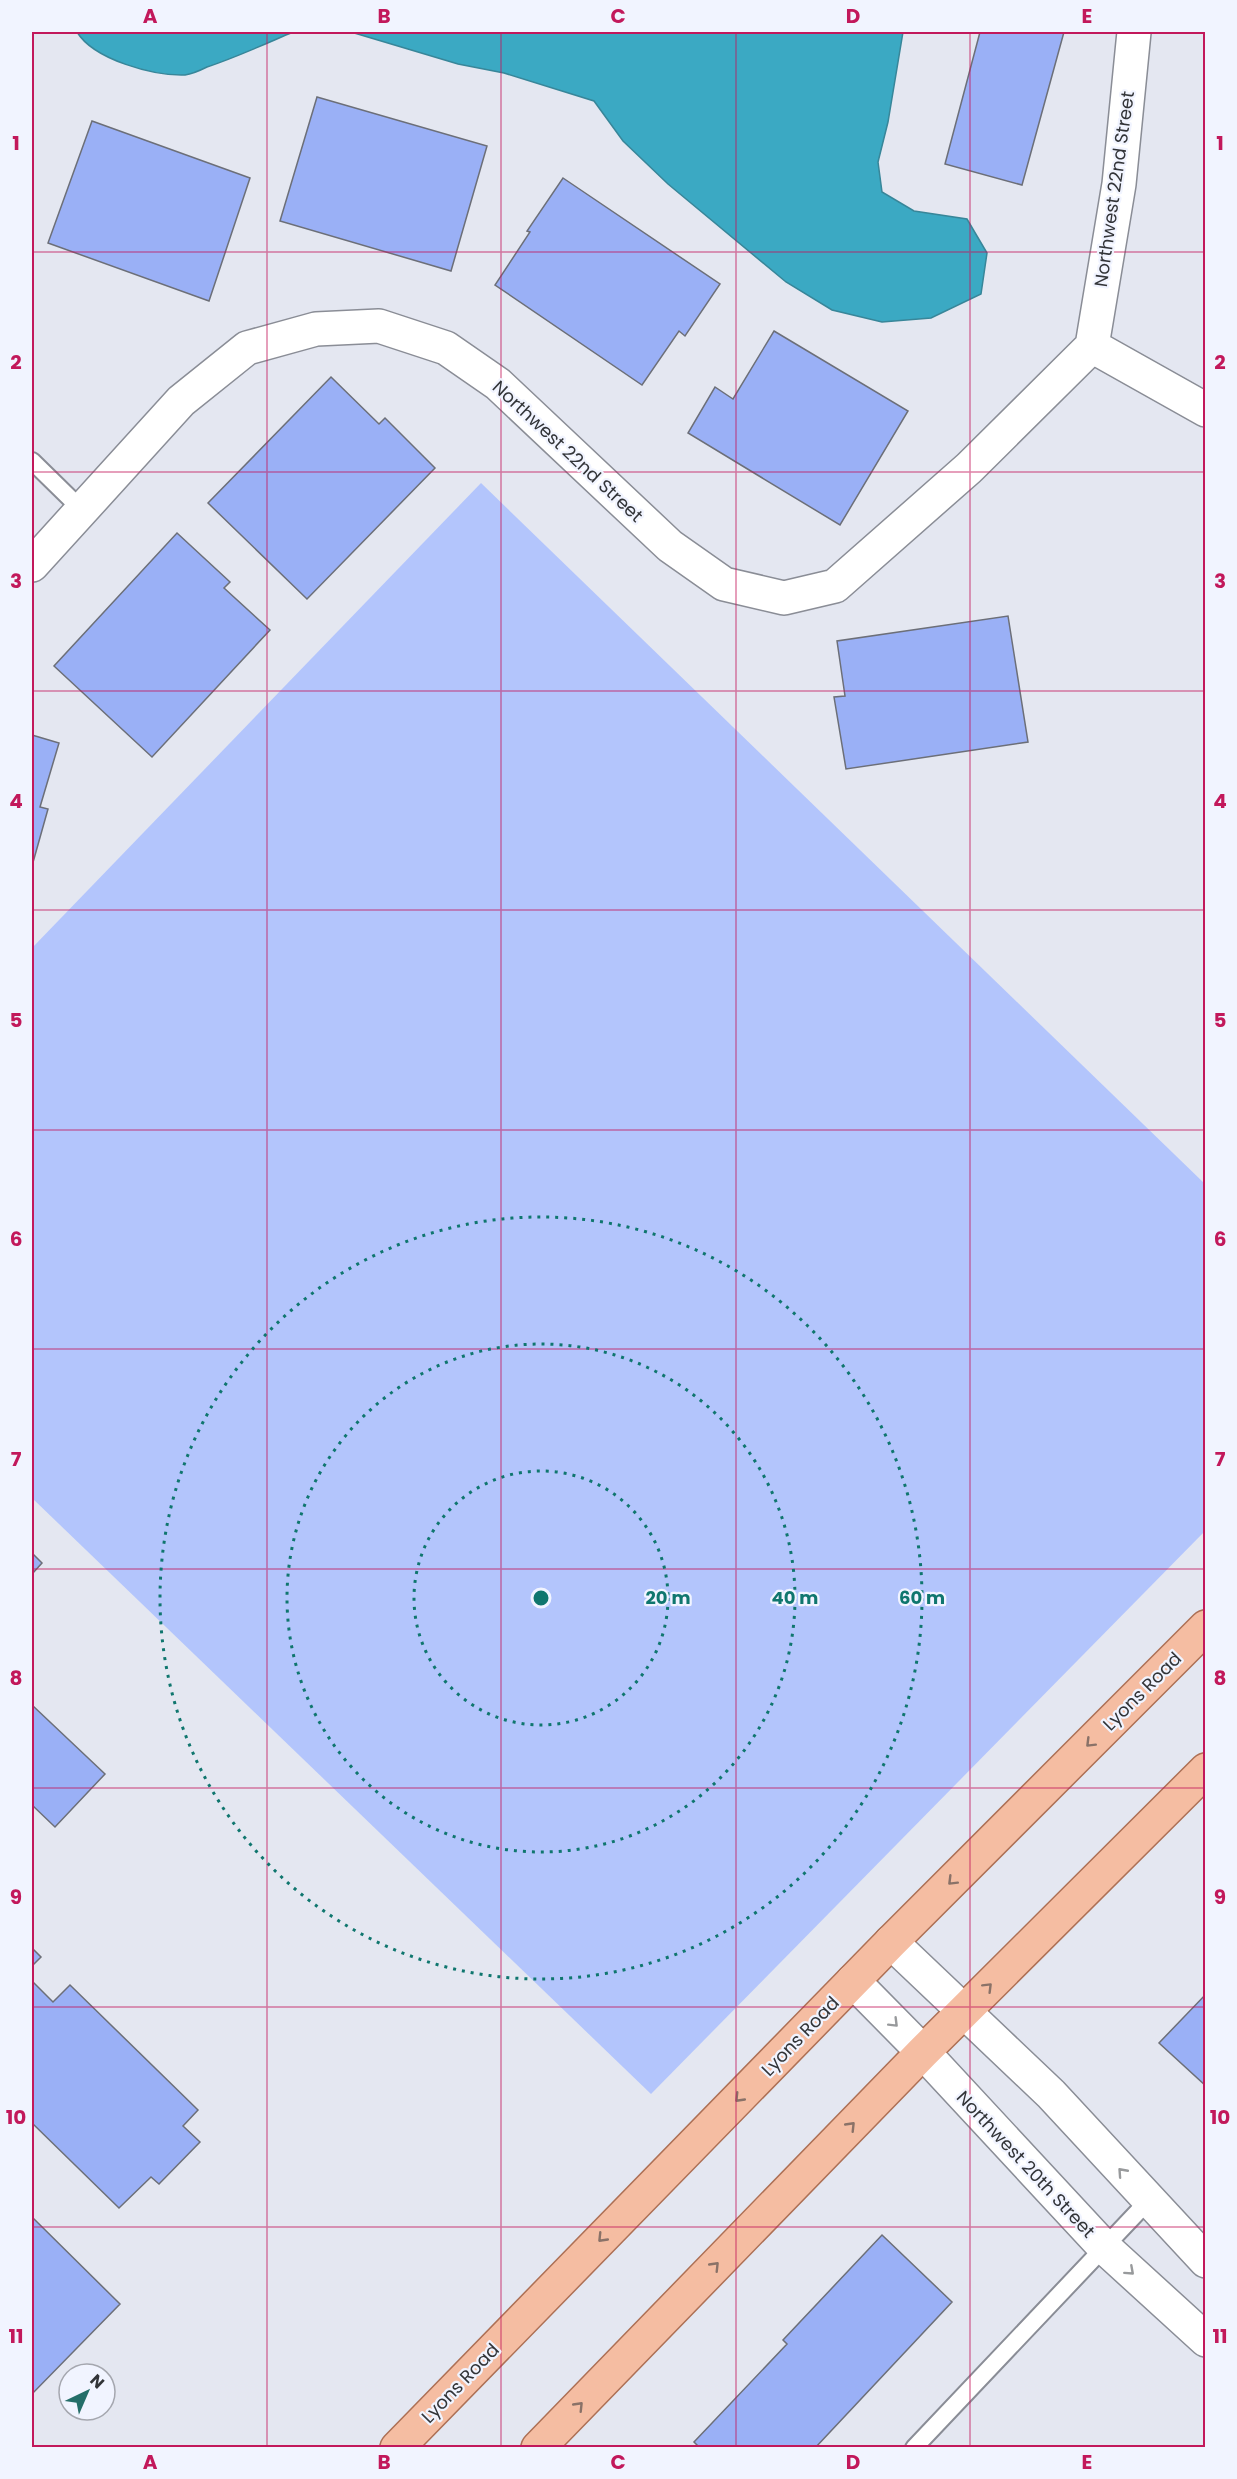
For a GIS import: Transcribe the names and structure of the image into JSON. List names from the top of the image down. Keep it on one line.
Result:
{"streets":{"main road":["Lyons Road"],"street":["Northwest 22nd Street","Northwest 20th Street"]},"crossings":[["Lyons Road","Northwest 20th Street"]],"north":"top right","grid":{"columns":["A","B","C","D","E"],"rows":["1","2","3","4","5","6","7","8","9","10","11"]},"rings":["20 m","40 m","60 m"]}
